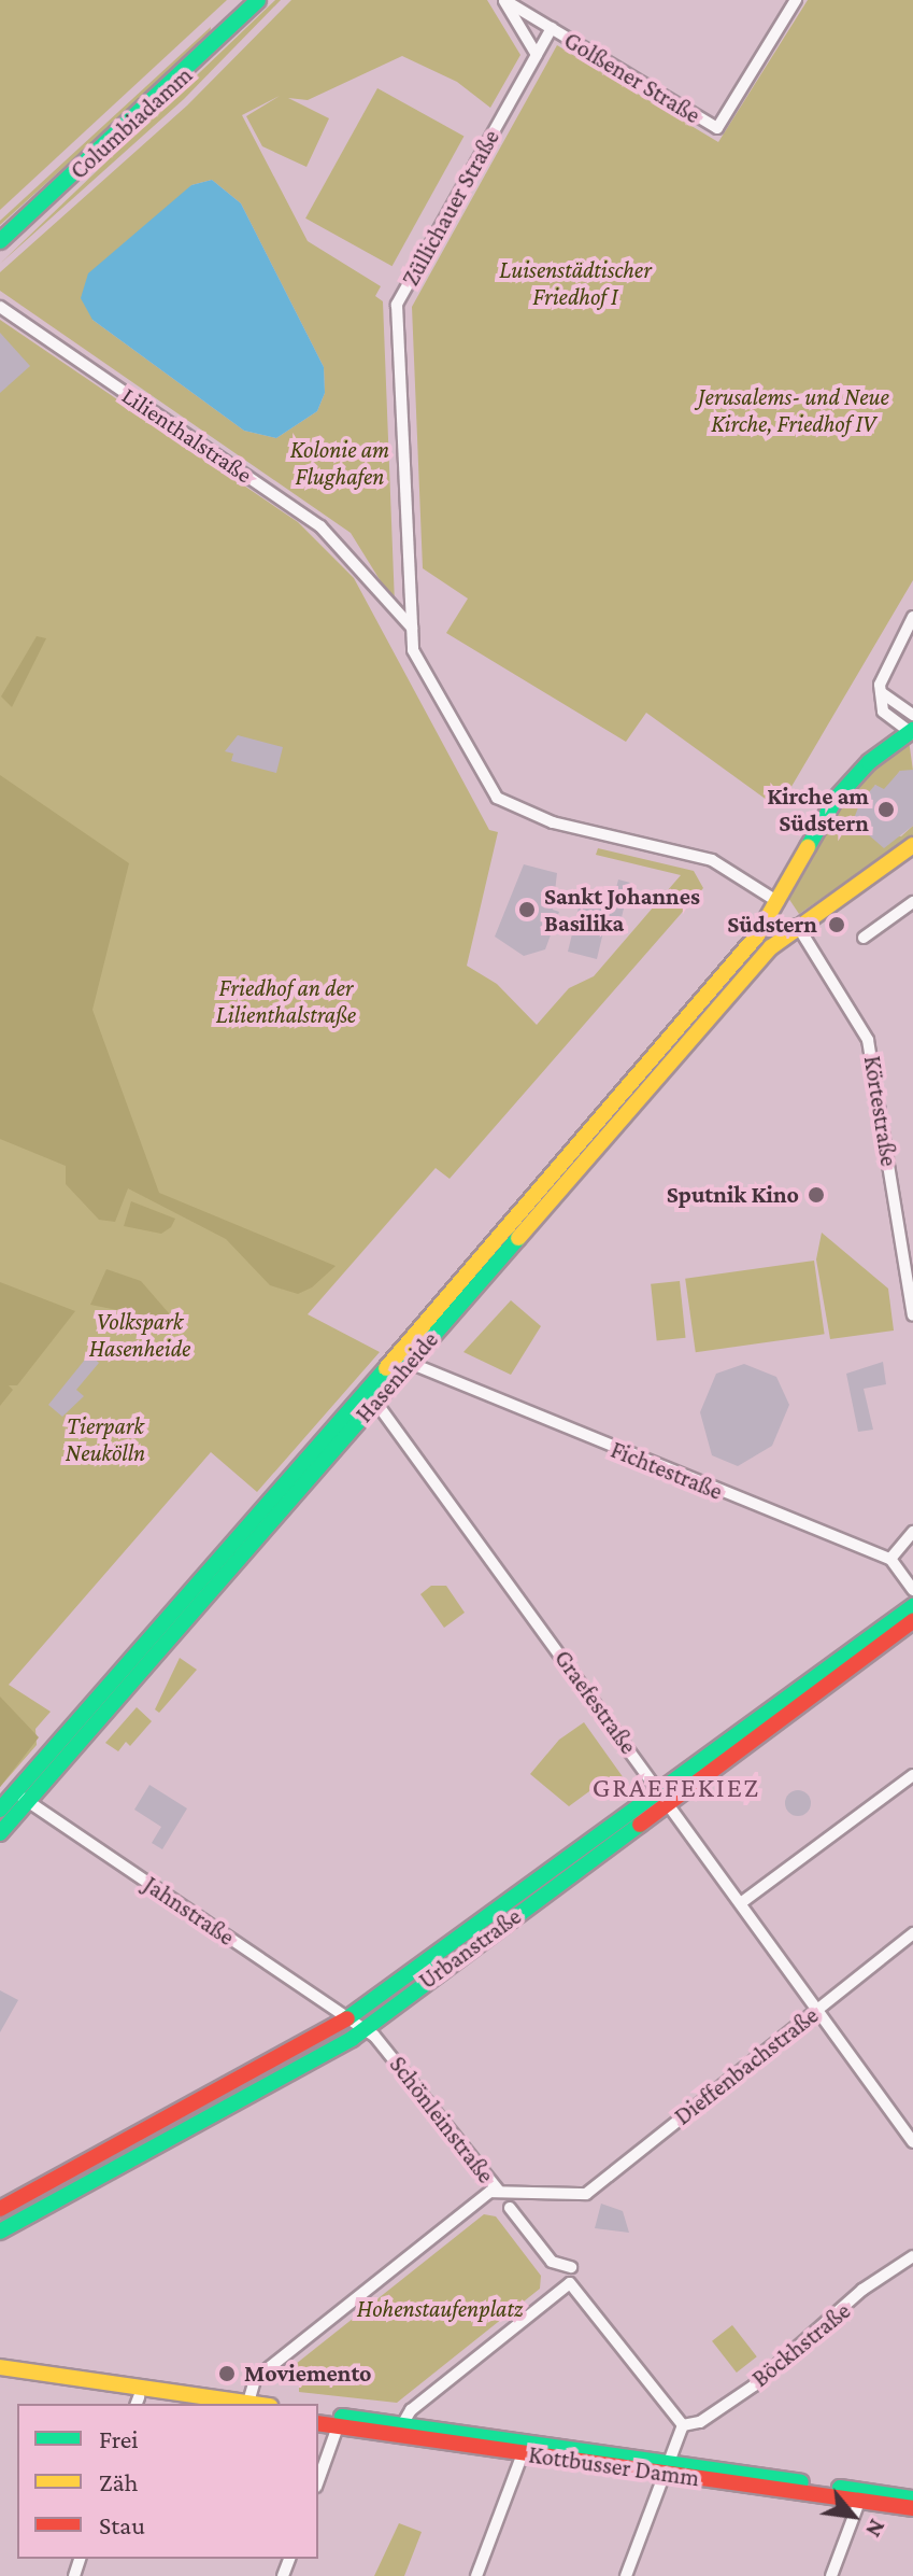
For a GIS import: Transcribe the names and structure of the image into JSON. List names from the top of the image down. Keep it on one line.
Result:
{"streets":{"main road":["Columbiadamm","Hasenheide","Urbanstraße","Kottbusser Damm"],"street":["Golßener Straße","Züllichauer Straße","Lilienthalstraße","Körtestraße","Fichtestraße","Graefestraße","Jahnstraße","Dieffenbachstraße","Schönleinstraße","Böckhstraße"]},"crossings":[["Golßener Straße","Züllichauer Straße"],["Züllichauer Straße","Lilienthalstraße"],["Lilienthalstraße","Hasenheide"],["Körtestraße","Hasenheide"],["Hasenheide","Fichtestraße"],["Hasenheide","Graefestraße"],["Hasenheide","Jahnstraße"],["Graefestraße","Urbanstraße"],["Graefestraße","Dieffenbachstraße"],["Jahnstraße","Urbanstraße"],["Jahnstraße","Schönleinstraße"],["Urbanstraße","Schönleinstraße"],["Dieffenbachstraße","Schönleinstraße"]],"districts":["GRAEFEKIEZ"],"parks":["Luisenstädtischer Friedhof I","Jerusalems- und Neue Kirche, Friedhof IV","Kolonie am Flughafen","Friedhof an der Lilienthalstraße","Volkspark Hasenheide","Tierpark Neukölln","Hohenstaufenplatz"],"places":["Kirche am Südstern","Sankt Johannes Basilika","Südstern","Sputnik Kino","Moviemento"],"legend":["Frei","Zäh","Stau"],"north":"bottom right"}
